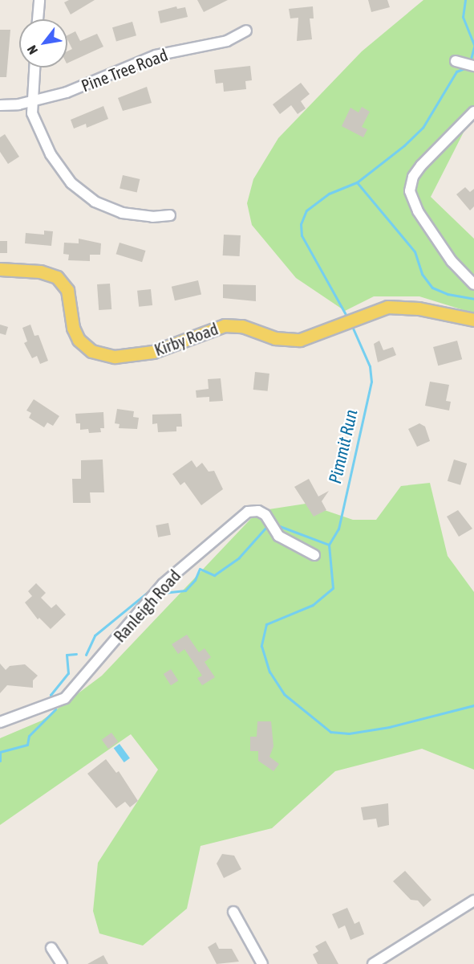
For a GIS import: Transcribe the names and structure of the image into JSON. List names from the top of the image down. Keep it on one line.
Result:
{"streets":{"main road":["Kirby Road"],"street":["Pine Tree Road","Ranleigh Road"]},"water":["Pimmit Run"],"north":"bottom left"}
